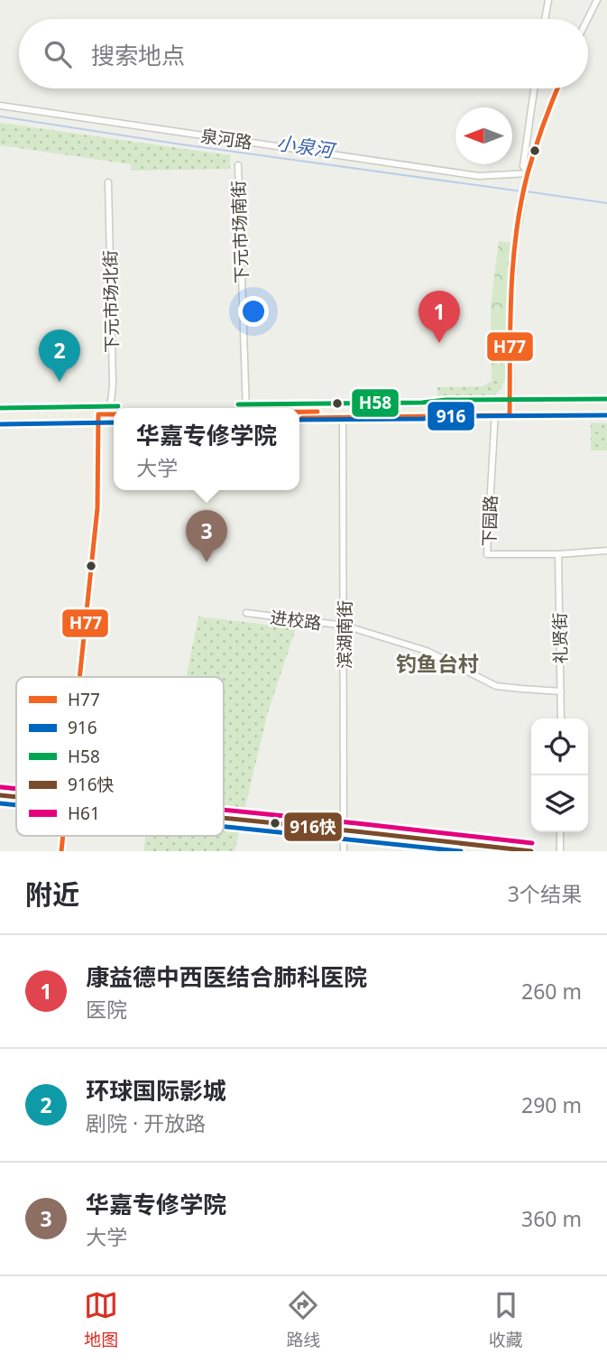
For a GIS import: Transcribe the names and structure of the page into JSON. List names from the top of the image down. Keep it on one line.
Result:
{"streets":{"street":["泉河路","下元市场南街","下元市场北街","下园路","进校路","滨湖南街","礼贤街"]},"crossings":[["下园路","礼贤街"],["进校路","滨湖南街"],["进校路","礼贤街"]],"districts":["钓鱼台村"],"water":["小泉河"],"lines":["transit line H77","transit line H58","transit line 916","transit line H61","transit line 916快"],"legend":["H77","916","H58","916快","H61"],"north":"left","page":{"search":"搜索地点","pins":["1","2","3"],"popup":["华嘉专修学院","大学"],"heading":["附近","3个结果"],"list":[{"mark":"1","name":"康益德中西医结合肺科医院","note":"医院","value":"260 m"},{"mark":"2","name":"环球国际影城","note":"剧院 · 开放路","value":"290 m"},{"mark":"3","name":"华嘉专修学院","note":"大学","value":"360 m"}],"nav":["地图","路线","收藏"]}}
